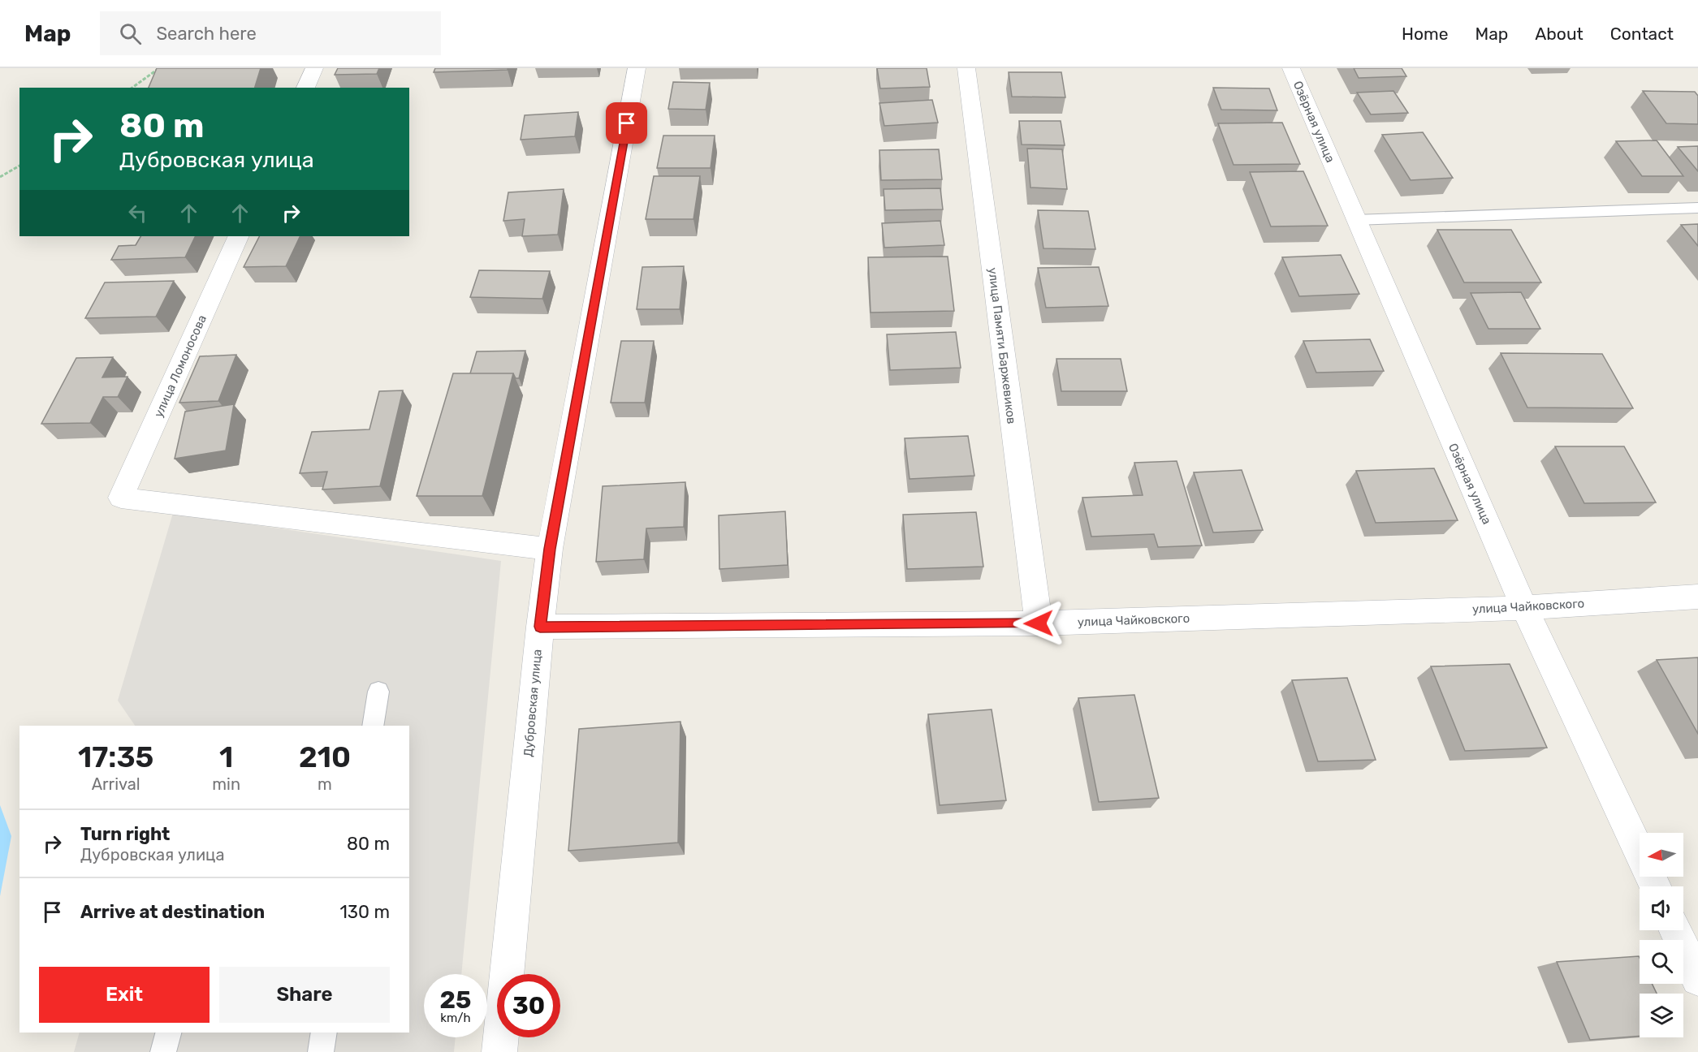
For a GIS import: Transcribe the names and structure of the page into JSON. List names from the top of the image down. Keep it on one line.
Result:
{"streets":{"street":["Озёрная улица","улица Памяти Баржевиков","улица Ломоносова","улица Чайковского","Дубровская улица"]},"crossings":[["Озёрная улица","улица Чайковского"],["улица Памяти Баржевиков","улица Чайковского"],["улица Ломоносова","Дубровская улица"],["улица Чайковского","Дубровская улица"]],"north":"left","page":{"header":"Map","search":"Search here","nav":["Home","Map","About","Contact"],"turn":["80 m","Дубровская улица"],"eta":["17:35","Arrival","1","min","210","m"],"list":[{"name":"Turn right","note":"Дубровская улица","value":"80 m"},{"name":"Arrive at destination","value":"130 m"}],"buttons":["Exit","Share"],"speed":"25 km/h","limit":"30"}}
